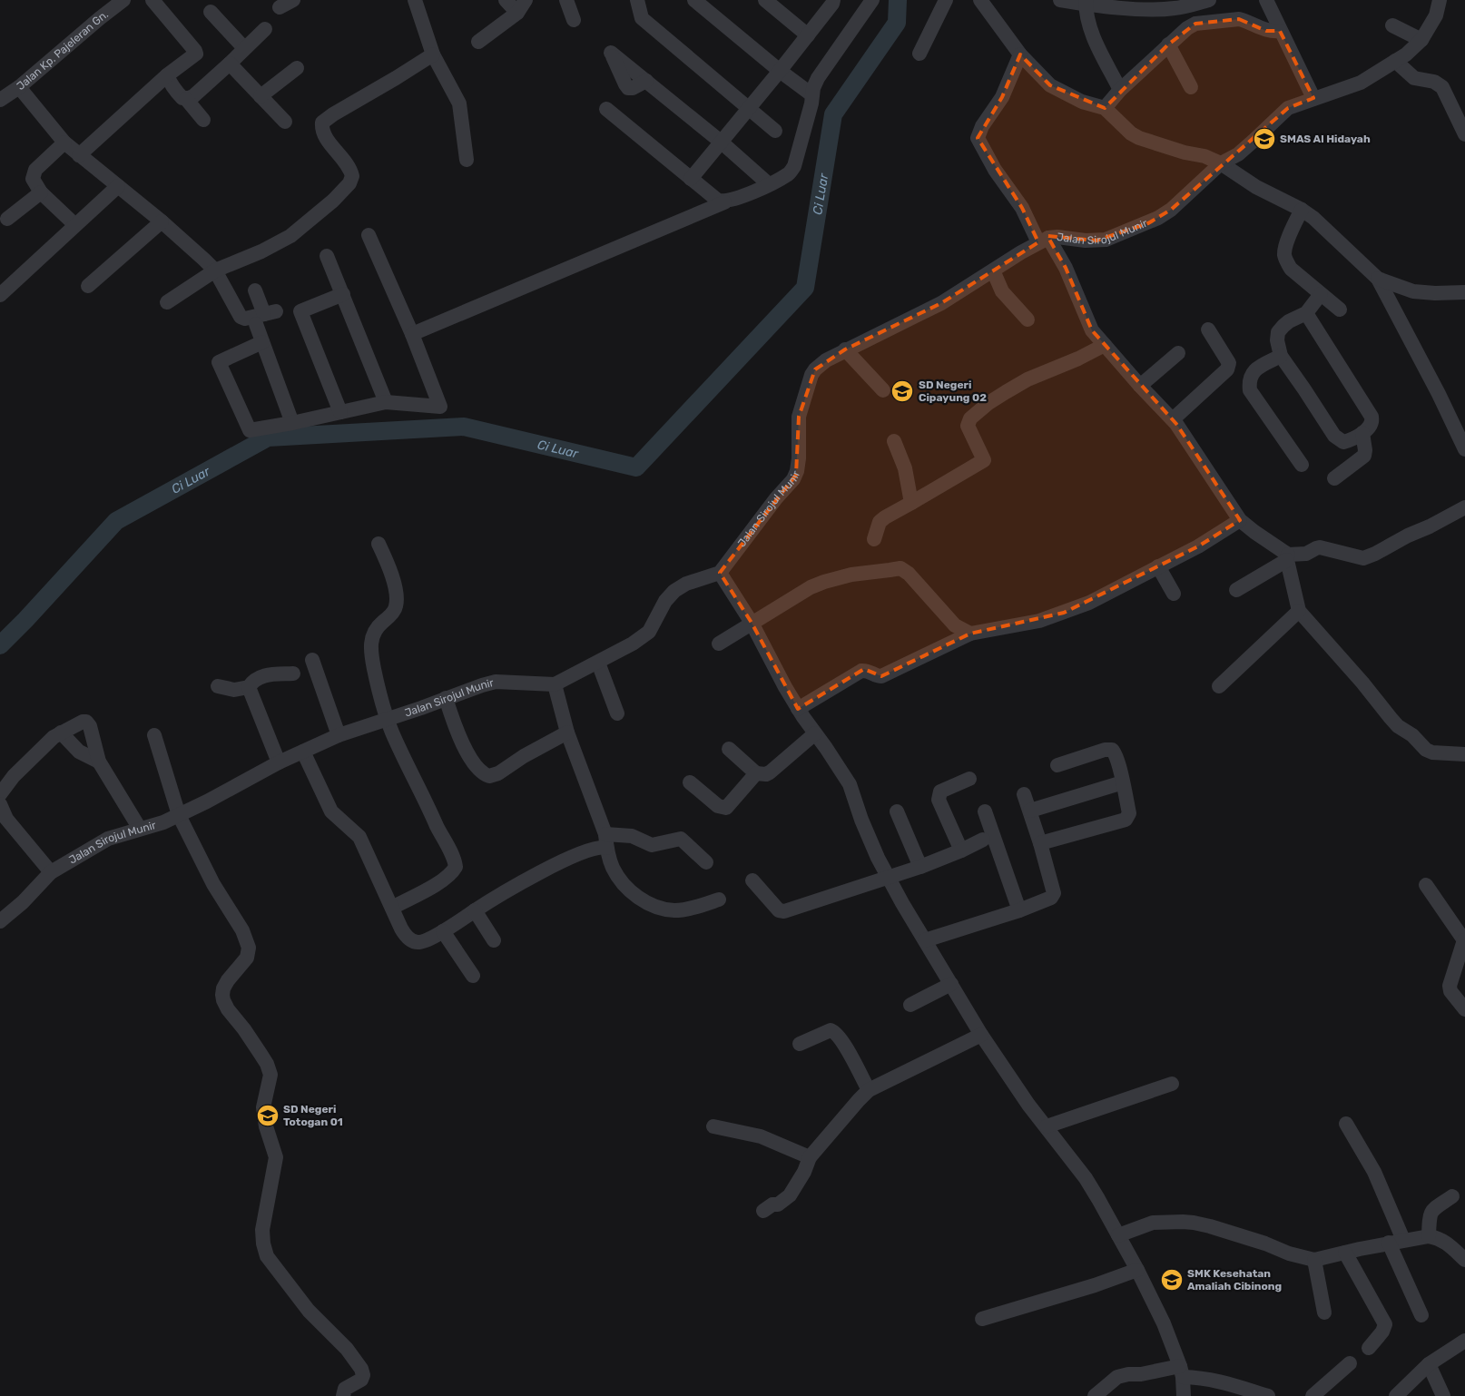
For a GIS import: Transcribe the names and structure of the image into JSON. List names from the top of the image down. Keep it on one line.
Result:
{"streets":{"street":["Jalan Kp. Pajeleran Gn.","Jalan Sirojul Munir"]},"water":["Ci Luar"],"places":{"school or university":["SMAS Al Hidayah","SD Negeri Cipayung 02","SD Negeri Totogan 01","SMK Kesehatan Amaliah Cibinong"]}}
